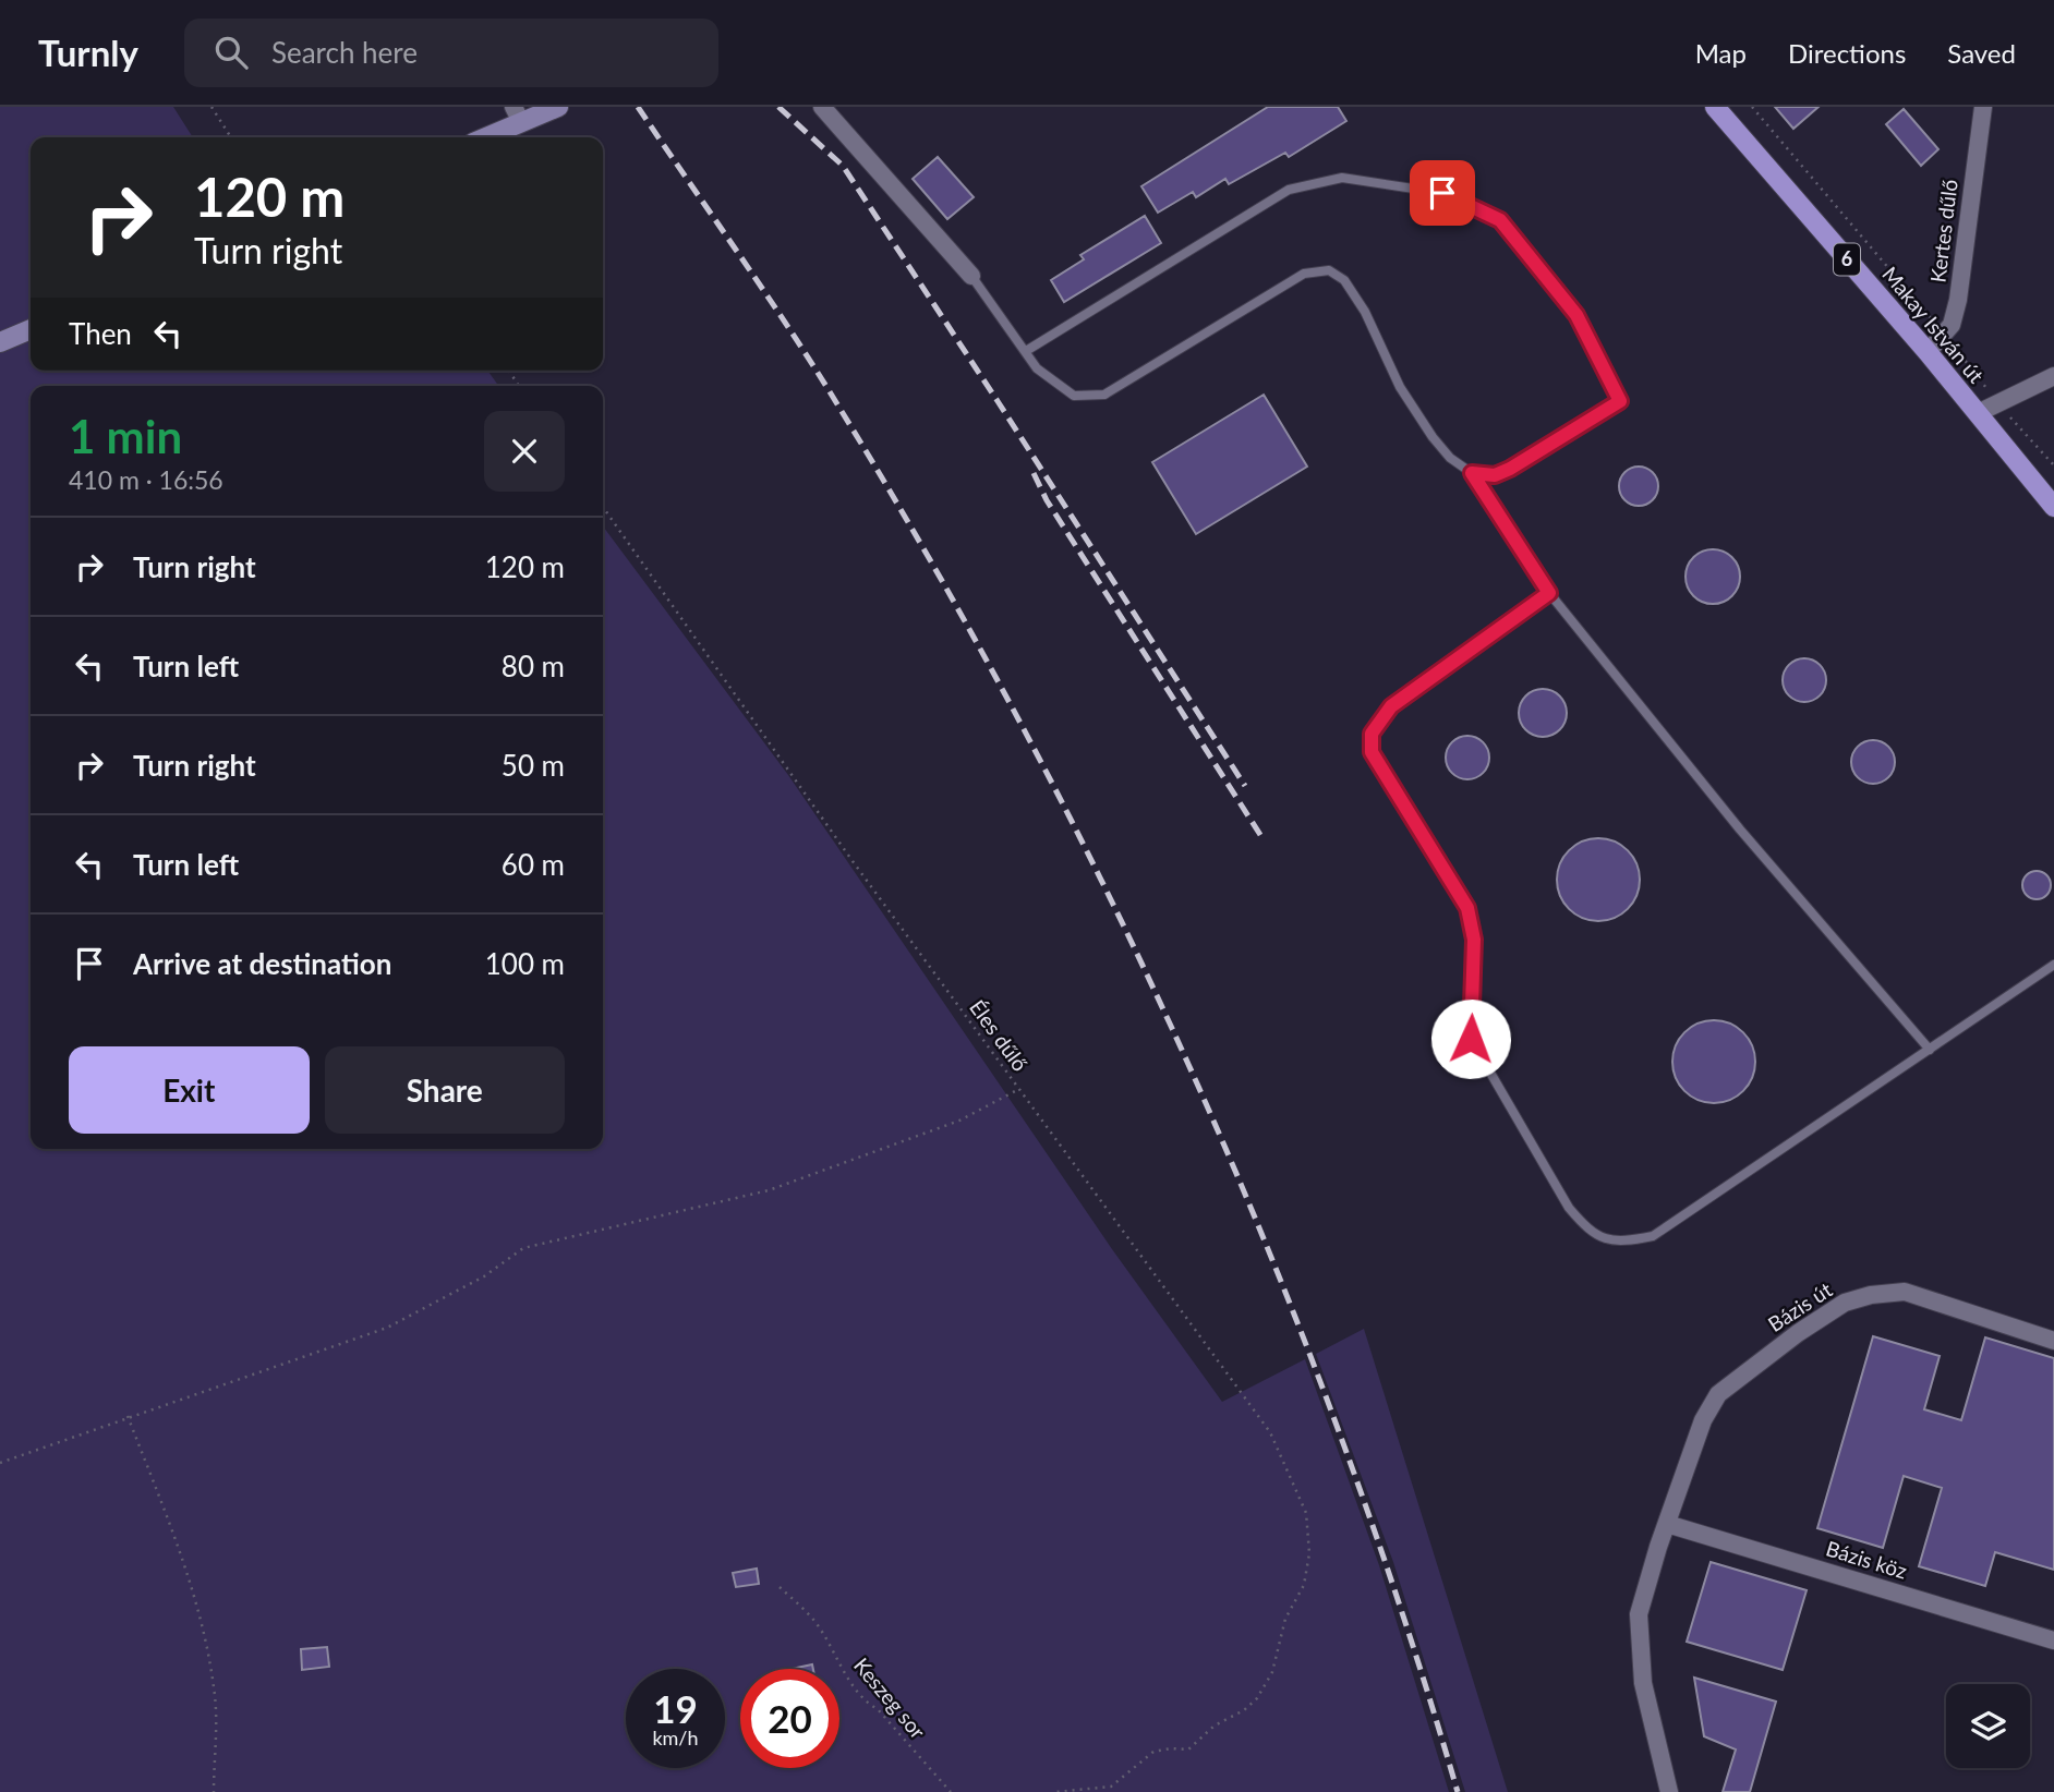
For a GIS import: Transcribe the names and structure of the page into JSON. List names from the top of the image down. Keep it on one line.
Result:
{"streets":{"main road":["6","Makay István út"],"street":["Kertes dűlő","Bázis út","Bázis köz"],"path":["Éles dűlő","Keszeg sor"]},"crossings":[["Kertes dűlő","Makay István út"],["Bázis út","Bázis köz"]],"page":{"header":"Turnly","search":"Search here","nav":["Map","Directions","Saved"],"turn":["120 m","Turn right"],"then":"Then","heading":["1 min","410 m · 16:56"],"list":[{"name":"Turn right","value":"120 m"},{"name":"Turn left","value":"80 m"},{"name":"Turn right","value":"50 m"},{"name":"Turn left","value":"60 m"},{"name":"Arrive at destination","value":"100 m"}],"buttons":["Exit","Share"],"speed":"19 km/h","limit":"20"}}
